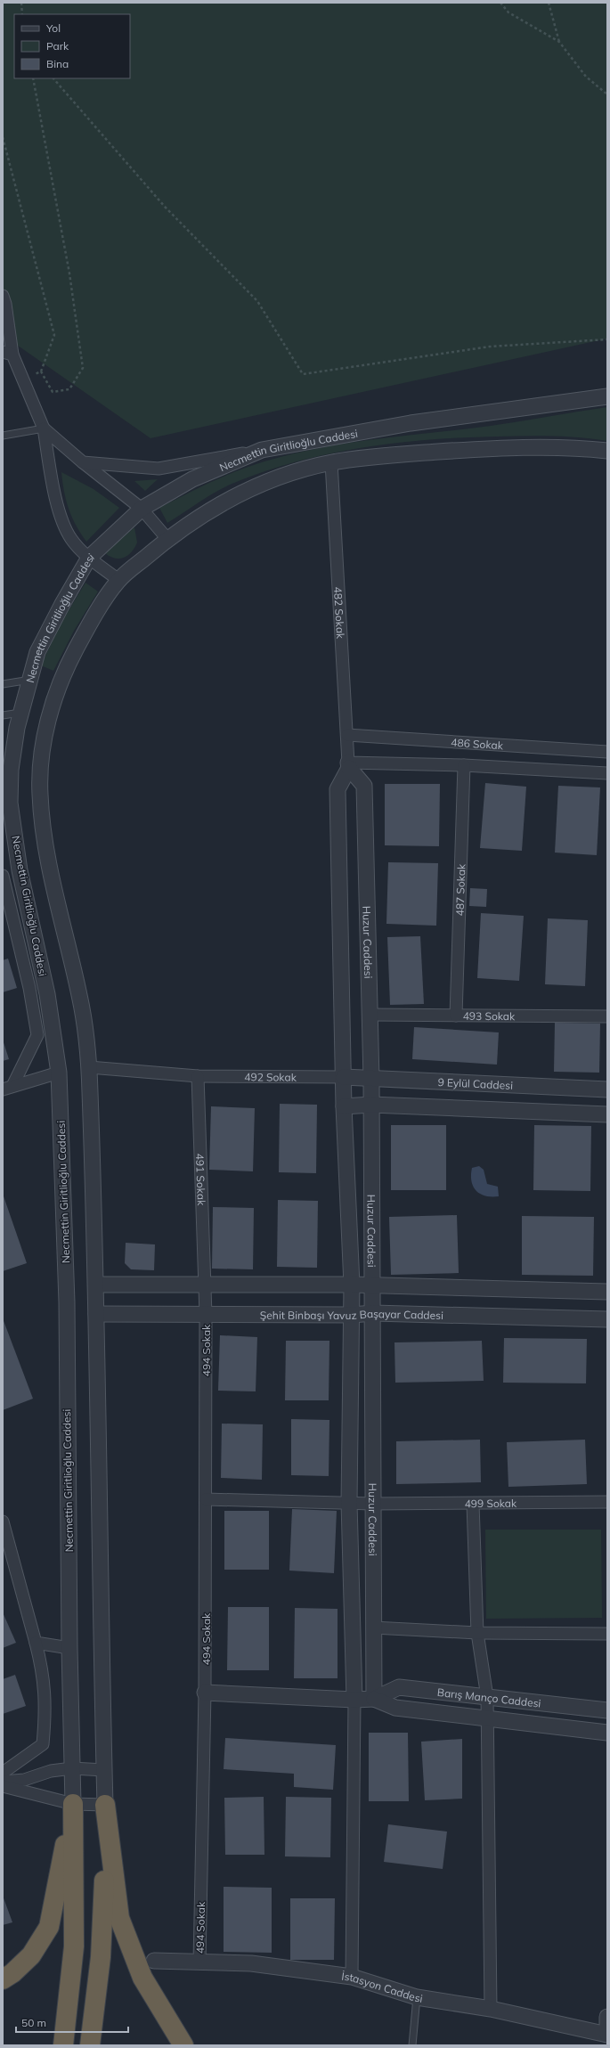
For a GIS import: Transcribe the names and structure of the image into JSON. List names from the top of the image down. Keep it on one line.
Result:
{"streets":{"street":["Necmettin Giritlioğlu Caddesi","482 Sokak","486 Sokak","487 Sokak","Huzur Caddesi","493 Sokak","492 Sokak","9 Eylül Caddesi","491 Sokak","Şehit Binbaşı Yavuz Başayar Caddesi","494 Sokak","499 Sokak","Barış Manço Caddesi","İstasyon Caddesi"]},"crossings":[["Necmettin Giritlioğlu Caddesi","482 Sokak"],["Necmettin Giritlioğlu Caddesi","492 Sokak"],["Necmettin Giritlioğlu Caddesi","Şehit Binbaşı Yavuz Başayar Caddesi"],["482 Sokak","486 Sokak"],["482 Sokak","Huzur Caddesi"],["486 Sokak","487 Sokak"],["486 Sokak","Huzur Caddesi"],["487 Sokak","493 Sokak"],["Huzur Caddesi","493 Sokak"],["Huzur Caddesi","492 Sokak"],["Huzur Caddesi","9 Eylül Caddesi"],["Huzur Caddesi","Şehit Binbaşı Yavuz Başayar Caddesi"],["Huzur Caddesi","499 Sokak"],["Huzur Caddesi","Barış Manço Caddesi"],["492 Sokak","9 Eylül Caddesi"],["492 Sokak","491 Sokak"],["491 Sokak","Şehit Binbaşı Yavuz Başayar Caddesi"],["491 Sokak","494 Sokak"],["Şehit Binbaşı Yavuz Başayar Caddesi","494 Sokak"],["494 Sokak","499 Sokak"],["494 Sokak","Barış Manço Caddesi"],["494 Sokak","İstasyon Caddesi"]],"legend":["Yol","Park","Bina"],"scale_bar":"50 m"}
